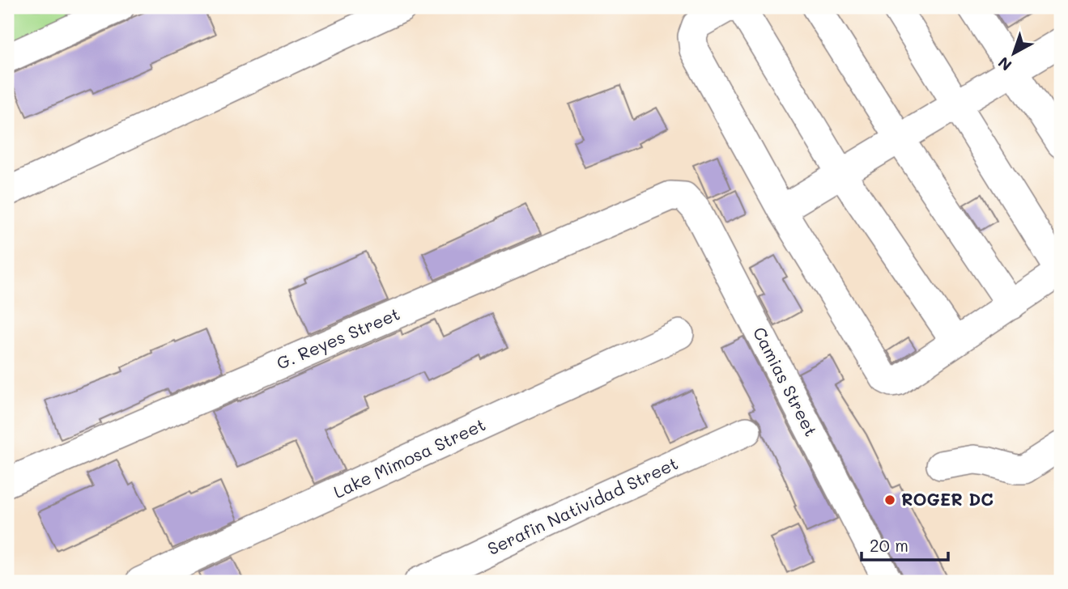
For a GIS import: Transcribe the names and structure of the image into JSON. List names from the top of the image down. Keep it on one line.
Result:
{"streets":{"street":["G. Reyes Street","Camias Street","Lake Mimosa Street","Serafin Natividad Street"]},"crossings":[["G. Reyes Street","Camias Street"]],"places":["ROGER DC"],"scale_bar":"20 m","north":"bottom left"}
